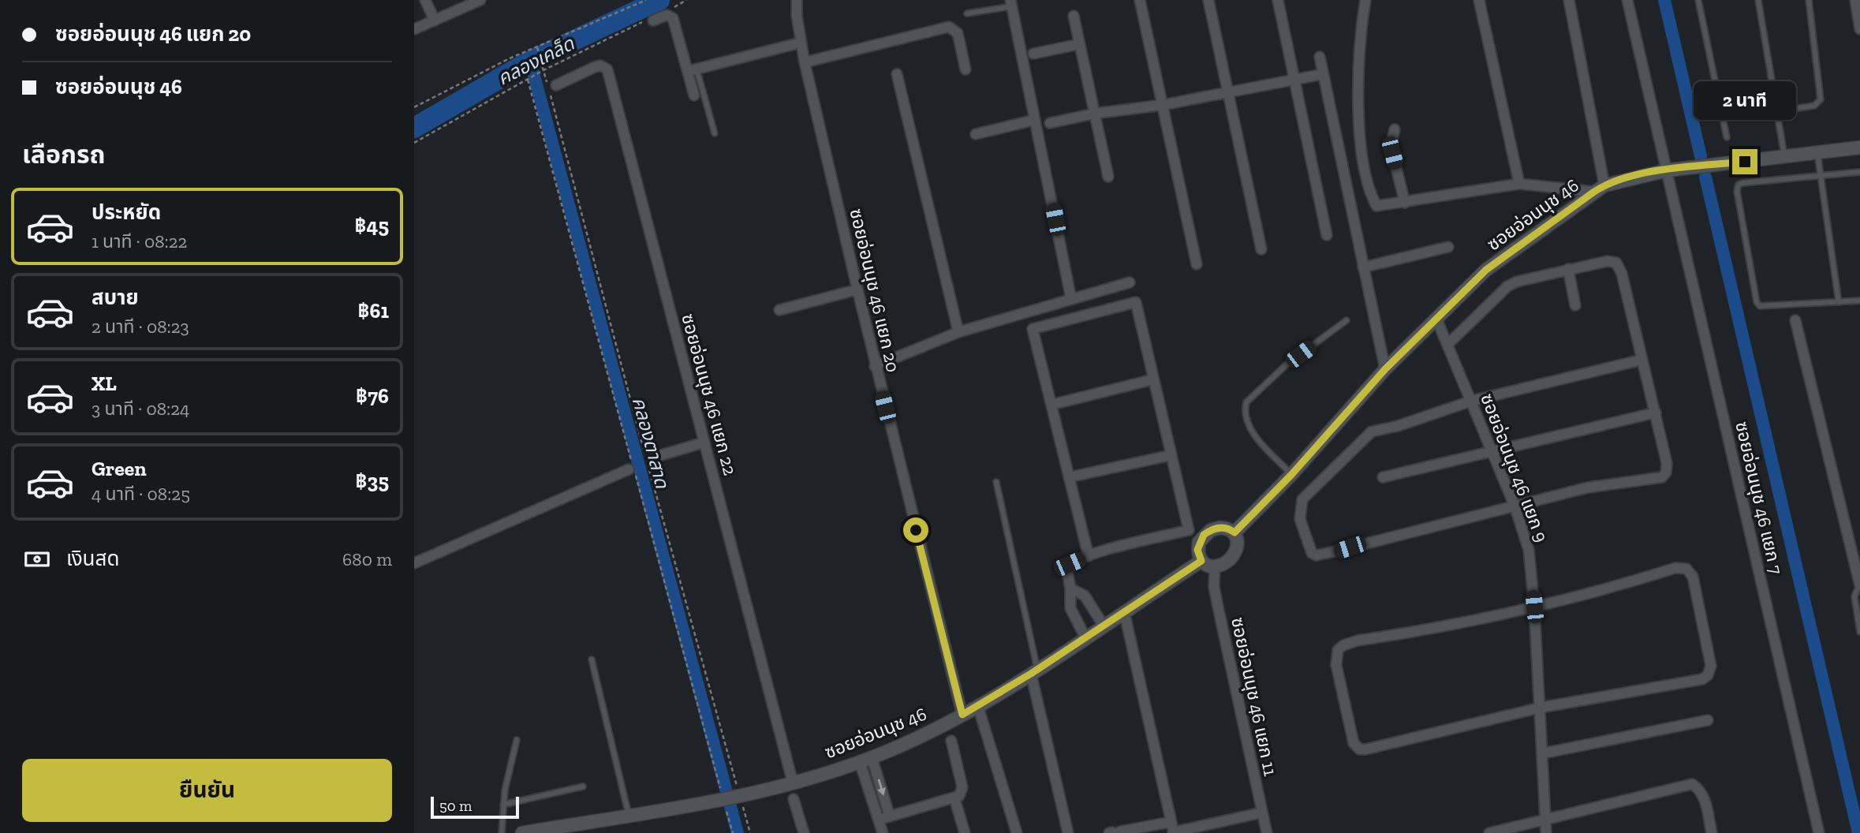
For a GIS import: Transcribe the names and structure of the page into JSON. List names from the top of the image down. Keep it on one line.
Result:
{"streets":{"street":["ซอยอ่อนนุช 46","ซอยอ่อนนุช 46 แยก 20","ซอยอ่อนนุช 46 แยก 22","ซอยอ่อนนุช 46 แยก 9","ซอยอ่อนนุช 46 แยก 7","ซอยอ่อนนุช 46 แยก 11"]},"crossings":[["ซอยอ่อนนุช 46","ซอยอ่อนนุช 46 แยก 20"],["ซอยอ่อนนุช 46","ซอยอ่อนนุช 46 แยก 22"],["ซอยอ่อนนุช 46","ซอยอ่อนนุช 46 แยก 9"],["ซอยอ่อนนุช 46","ซอยอ่อนนุช 46 แยก 7"],["ซอยอ่อนนุช 46","ซอยอ่อนนุช 46 แยก 11"]],"water":["คลองเคล็ด","คลองตาสาด"],"scale_bar":"50 m","page":{"banner":["ซอยอ่อนนุช 46 แยก 20","ซอยอ่อนนุช 46"],"bubble":"2 นาที","heading":"เลือกรถ","list":[{"name":"ประหยัด","note":"1 นาที · 08:22","value":"฿45"},{"name":"สบาย","note":"2 นาที · 08:23","value":"฿61"},{"name":"XL","note":"3 นาที · 08:24","value":"฿76"},{"name":"Green","note":"4 นาที · 08:25","value":"฿35"}],"pay":["เงินสด","680 m"],"buttons":"ยืนยัน","scale":"50 m"}}
